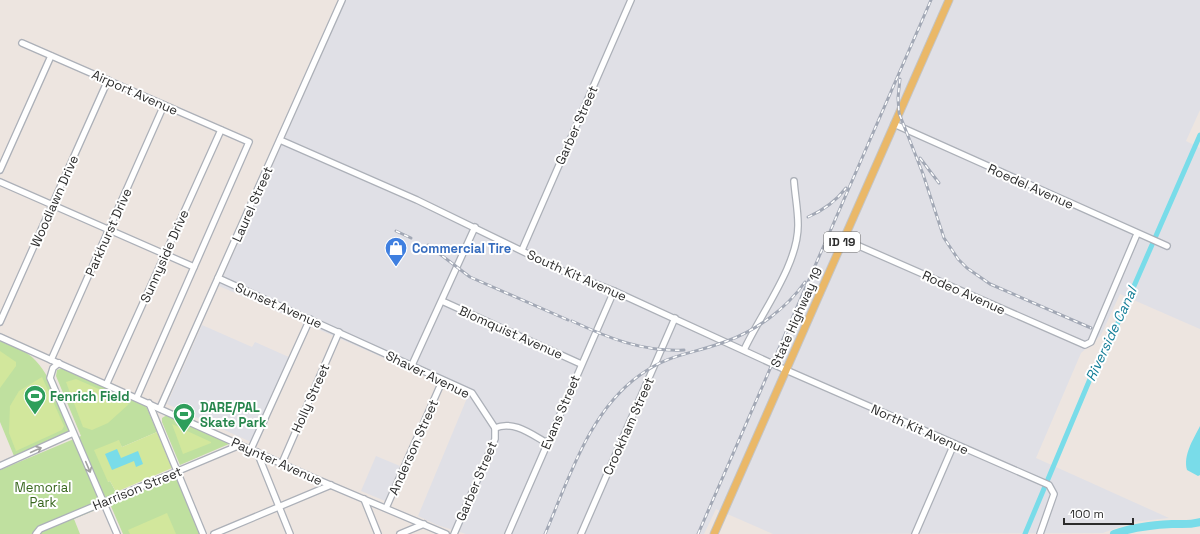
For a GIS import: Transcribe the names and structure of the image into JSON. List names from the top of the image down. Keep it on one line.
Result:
{"streets":{"main road":["ID 19","State Highway 19"],"street":["Airport Avenue","Garber Street","Roedel Avenue","Woodlawn Drive","Laurel Street","Parkhurst Drive","Sunnyside Drive","South Kit Avenue","Rodeo Avenue","Sunset Avenue","Blomquist Avenue","Shaver Avenue","Holly Street","Evans Street","Crookham Street","North Kit Avenue","Anderson Street","Paynter Avenue","Harrison Street"]},"crossings":[["Airport Avenue","Woodlawn Drive"],["Airport Avenue","Parkhurst Drive"],["Airport Avenue","Sunnyside Drive"],["Garber Street","South Kit Avenue"],["Garber Street","Shaver Avenue"],["Roedel Avenue","Rodeo Avenue"],["Roedel Avenue","State Highway 19"],["Laurel Street","South Kit Avenue"],["Laurel Street","Sunset Avenue"],["Laurel Street","Paynter Avenue"],["Parkhurst Drive","Paynter Avenue"],["Sunnyside Drive","Paynter Avenue"],["South Kit Avenue","State Highway 19"],["South Kit Avenue","Evans Street"],["South Kit Avenue","Crookham Street"],["South Kit Avenue","North Kit Avenue"],["Rodeo Avenue","State Highway 19"],["Sunset Avenue","Shaver Avenue"],["Sunset Avenue","Holly Street"],["State Highway 19","North Kit Avenue"],["Blomquist Avenue","Evans Street"],["Shaver Avenue","Holly Street"],["Holly Street","Paynter Avenue"],["Anderson Street","Paynter Avenue"],["Paynter Avenue","Harrison Street"]],"water":["Riverside Canal"],"parks":["Memorial Park"],"places":{"shop":["Commercial Tire"],"sports":["Fenrich Field","DARE/PAL Skate Park"]},"scale_bar":"100 m"}
